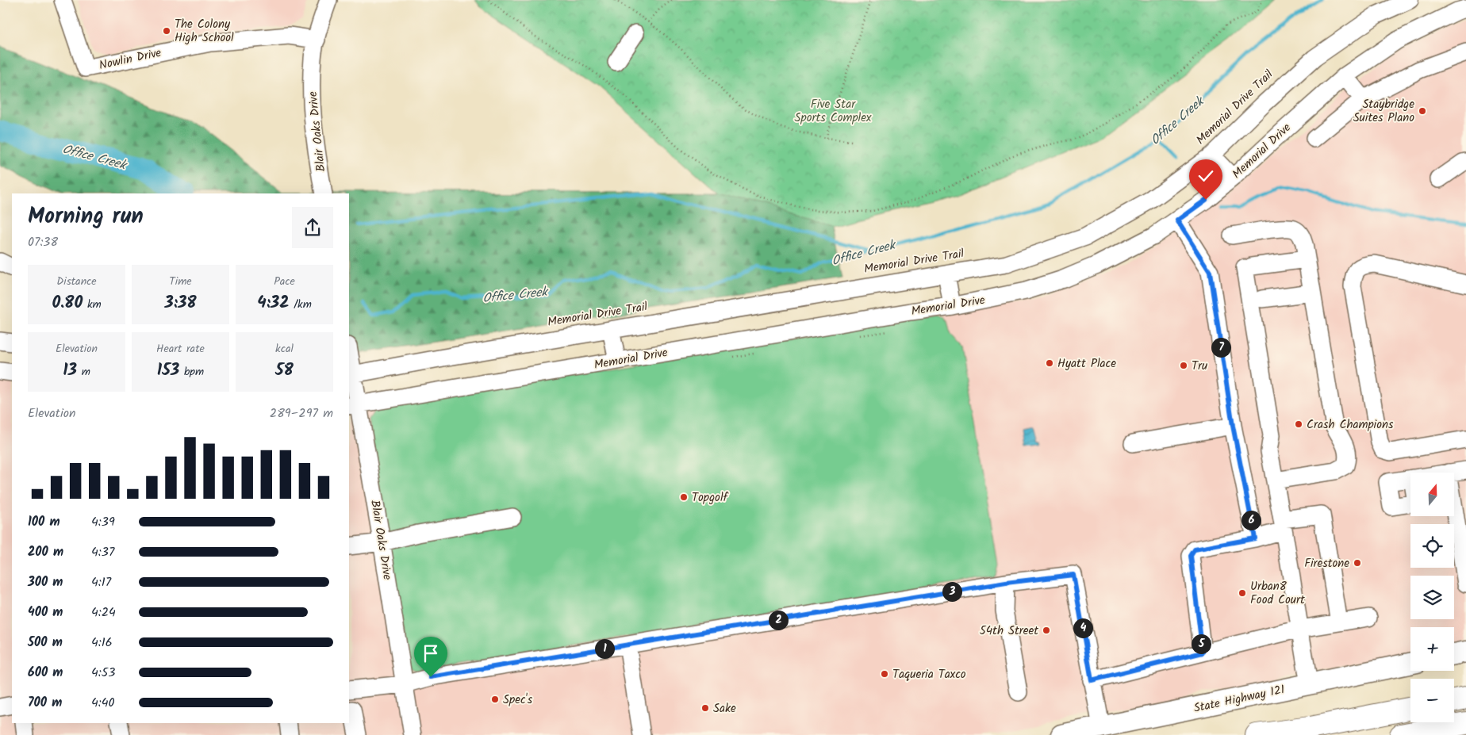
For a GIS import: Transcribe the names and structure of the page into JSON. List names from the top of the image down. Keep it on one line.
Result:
{"streets":{"main road":["State Highway 121"],"street":["Nowlin Drive","Blair Oaks Drive","Memorial Drive"]},"crossings":[["Nowlin Drive","Blair Oaks Drive"],["Blair Oaks Drive","Memorial Drive"]],"water":["Office Creek"],"parks":["Five Star Sports Complex"],"places":["The Colony High School","Staybridge Suites Plano","Hyatt Place","Tru","Crash Champions","Topgolf","Firestone","Urban8 Food Court","54th Street","Taqueria Taxco","Spec's","Sake"],"north":"top","page":{"heading":["Morning run","07:38"],"stats":[["Distance","0.80 km"],["Time","3:38"],["Pace","4:32 /km"],["Elevation","13 m"],["Heart rate","153 bpm"],["kcal","58"]],"pins":["7","6","3","2","4","5","1"],"chart":["Elevation","289–297 m"],"map_buttons":["+","−"],"list":[{"name":"100 m","note":"4:39"},{"name":"200 m","note":"4:37"},{"name":"300 m","note":"4:17"},{"name":"400 m","note":"4:24"},{"name":"500 m","note":"4:16"},{"name":"600 m","note":"4:53"},{"name":"700 m","note":"4:40"}]}}
